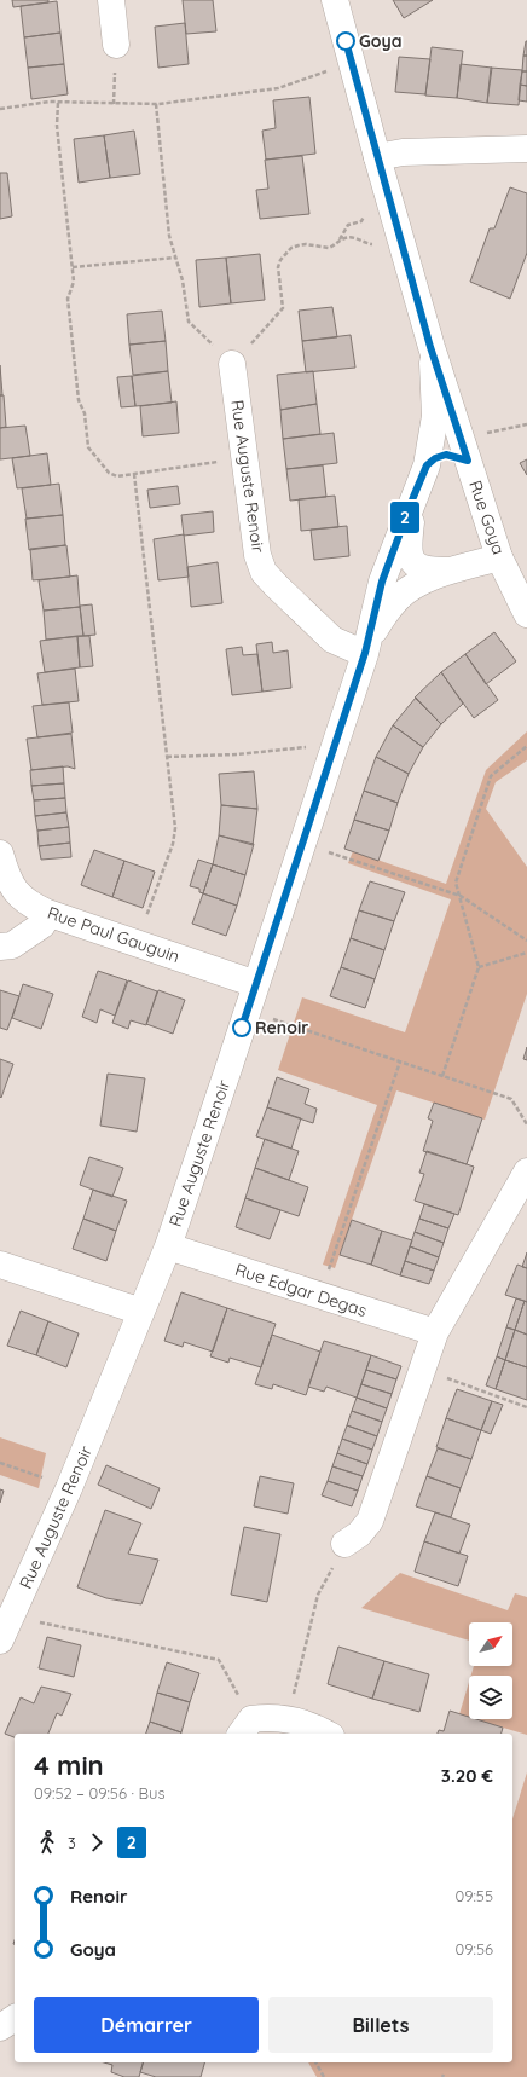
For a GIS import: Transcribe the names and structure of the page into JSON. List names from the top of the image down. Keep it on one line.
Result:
{"streets":{"street":["Rue Auguste Renoir","Rue Goya","Rue Paul Gauguin","Rue Edgar Degas"]},"crossings":[["Rue Auguste Renoir","Rue Paul Gauguin"],["Rue Auguste Renoir","Rue Edgar Degas"]],"places":["Goya","Renoir"],"lines":["bus line 2"],"north":"top right","page":{"on_map":"2","heading":["4 min","09:52 – 09:56 · Bus","3.20 €"],"legs":["3","2"],"list":[{"name":"Renoir","value":"09:55"},{"name":"Goya","value":"09:56"}],"buttons":["Démarrer","Billets"]}}
